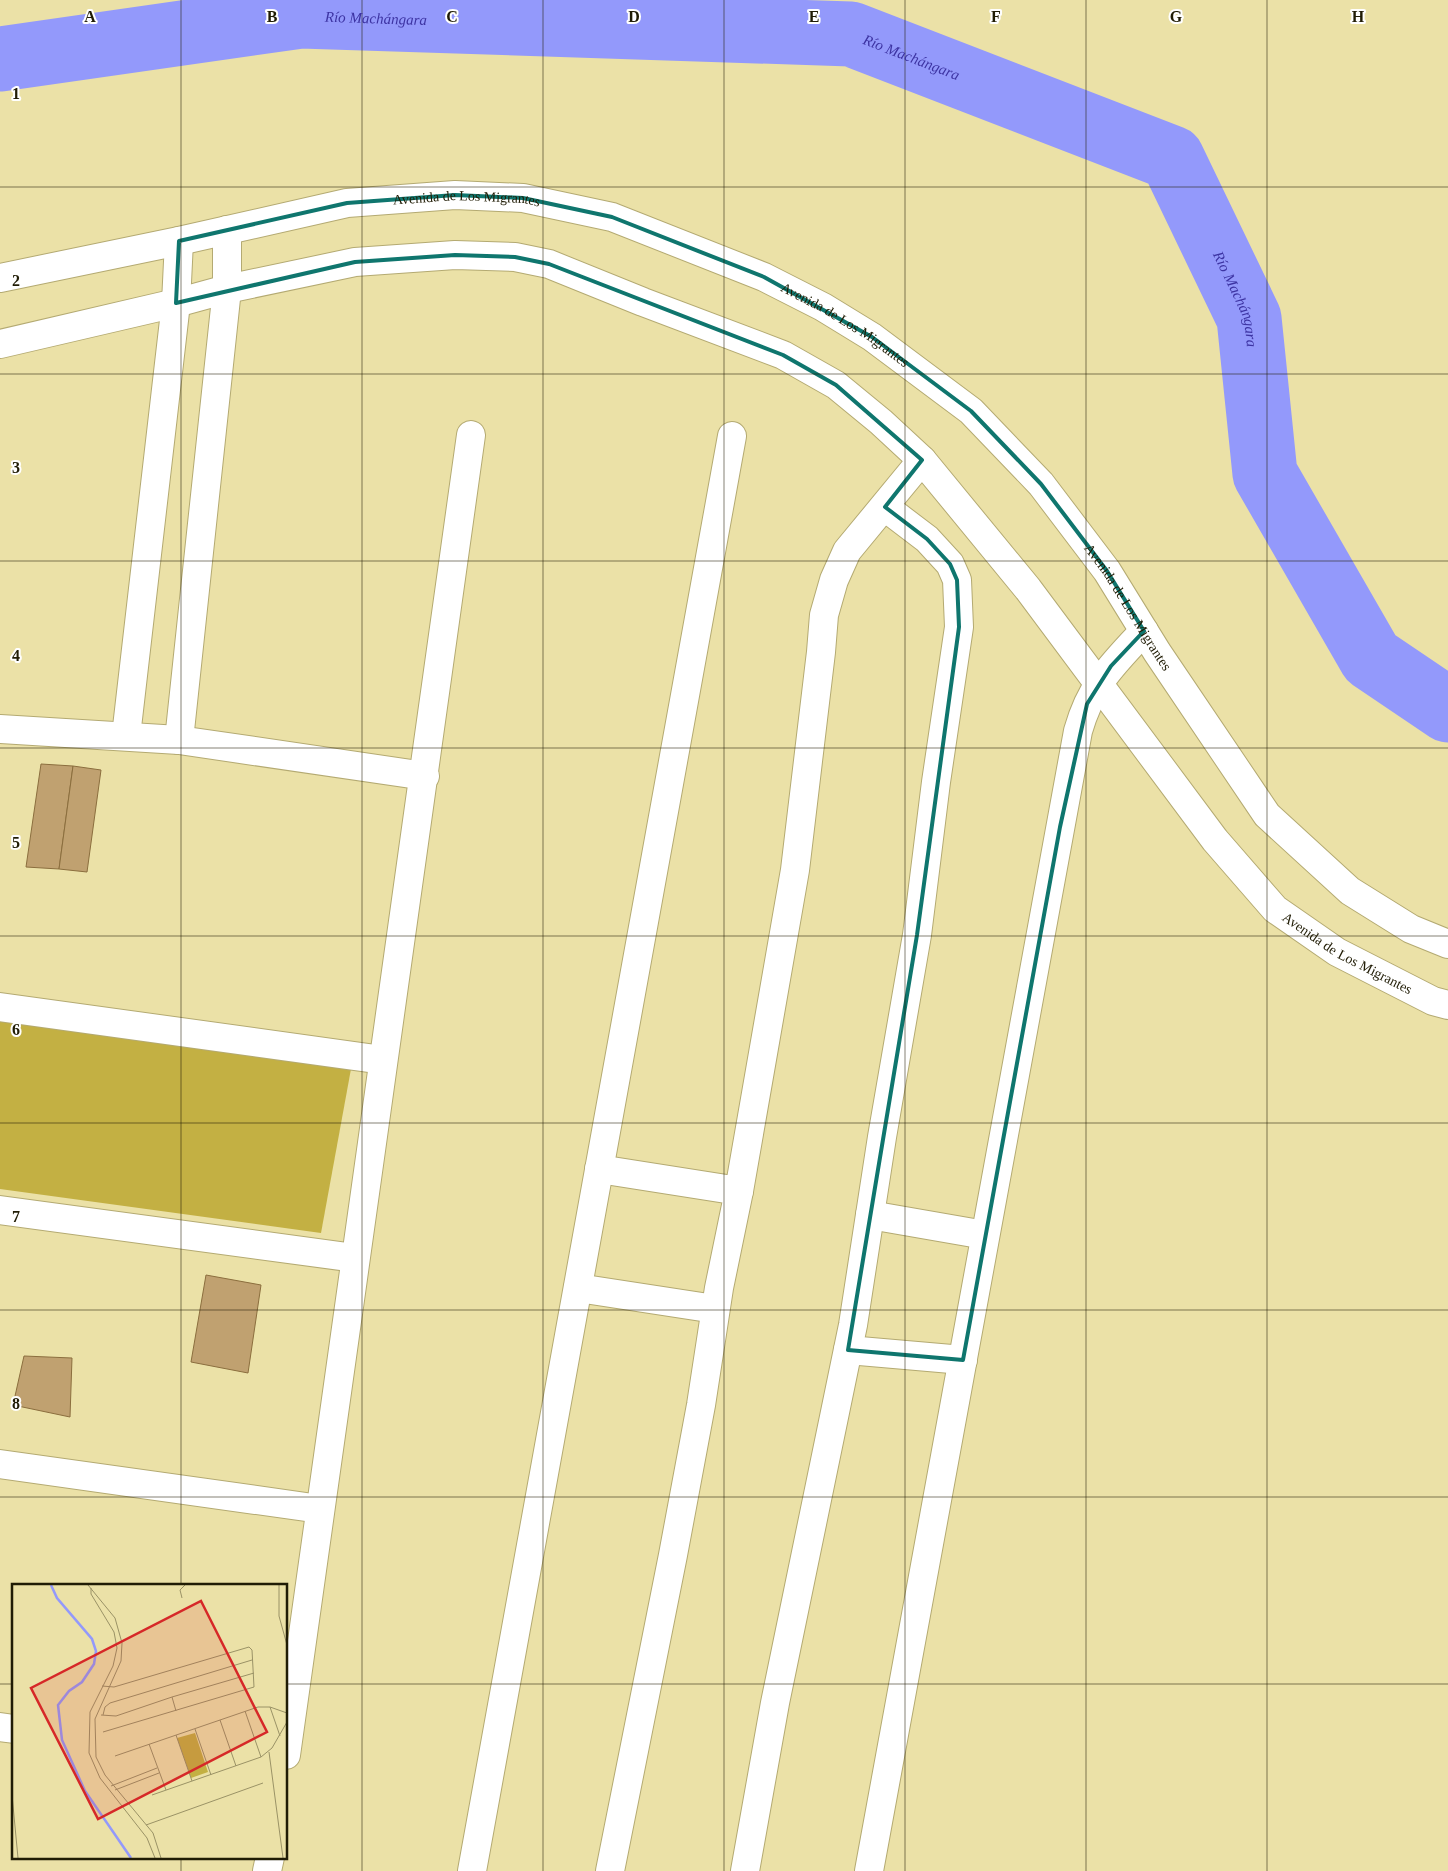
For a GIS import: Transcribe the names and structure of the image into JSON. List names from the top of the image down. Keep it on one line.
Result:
{"streets":{"street":["Avenida de Los Migrantes"]},"water":["Río Machángara"],"grid":{"columns":["A","B","C","D","E","F","G","H"],"rows":["1","2","3","4","5","6","7","8"]}}
